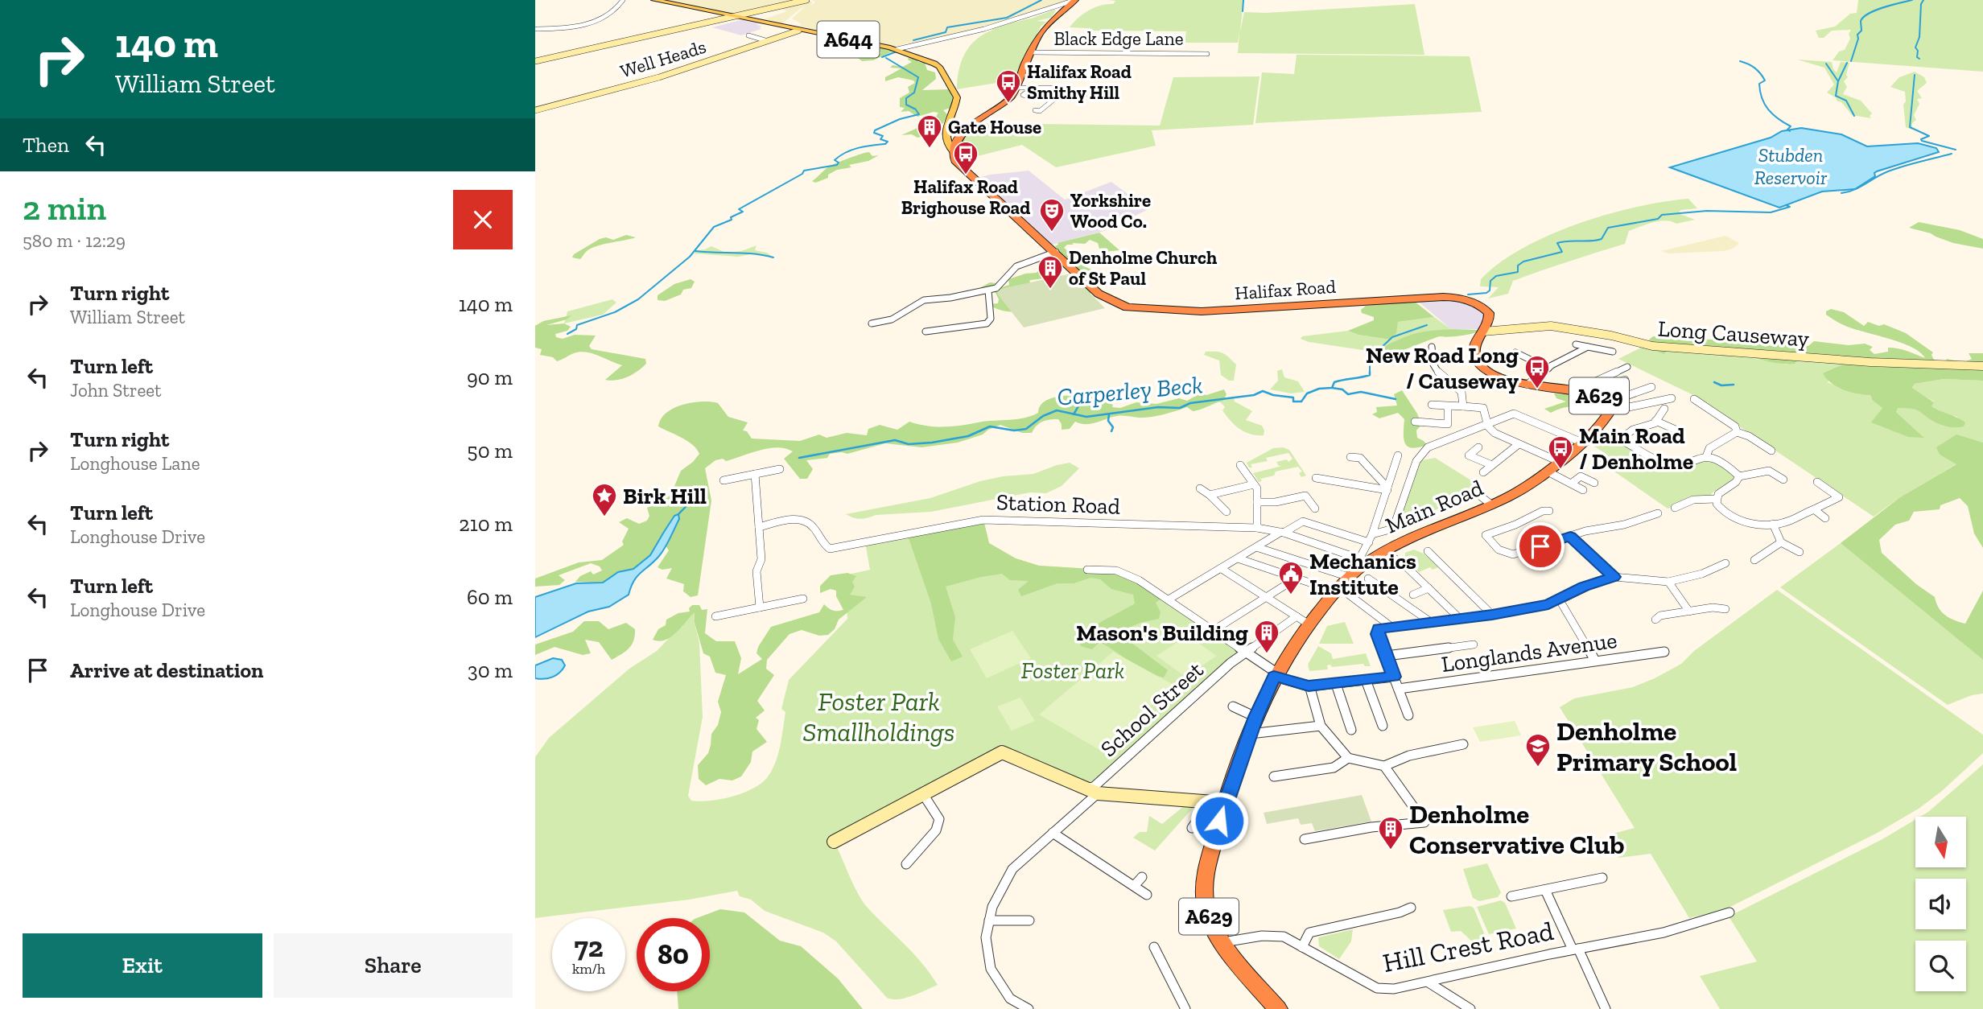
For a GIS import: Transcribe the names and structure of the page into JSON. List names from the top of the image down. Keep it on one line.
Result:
{"streets":{"highway":["Halifax Road","A629","Main Road"],"main road":["A644","Well Heads","Long Causeway"],"street":["Black Edge Lane","Station Road","Longlands Avenue","School Street","Hill Crest Road"]},"crossings":[["A644","Well Heads"],["A644","Halifax Road"],["Halifax Road","Long Causeway"],["Halifax Road","A629"],["Long Causeway","A629"],["A629","Main Road"],["A629","Hill Crest Road"],["Station Road","Main Road"],["Main Road","School Street"]],"water":["Stubden Reservoir","Carperley Beck"],"parks":["Foster Park","Foster Park Smallholdings"],"places":{"bus stop":["Halifax Road Smithy Hill","Halifax Road Brighouse Road","New Road Long / Causeway","Main Road / Denholme"],"building":["Gate House","Denholme Church of St Paul","Mason's Building","Denholme Conservative Club"],"theatre":["Yorkshire Wood Co."],"place":["Birk Hill"],"public building":["Mechanics Institute"],"school or university":["Denholme Primary School"]},"north":"bottom","page":{"turn":["140 m","William Street"],"then":"Then","heading":["2 min","580 m · 12:29"],"list":[{"name":"Turn right","note":"William Street","value":"140 m"},{"name":"Turn left","note":"John Street","value":"90 m"},{"name":"Turn right","note":"Longhouse Lane","value":"50 m"},{"name":"Turn left","note":"Longhouse Drive","value":"210 m"},{"name":"Turn left","note":"Longhouse Drive","value":"60 m"},{"name":"Arrive at destination","value":"30 m"}],"speed":"72 km/h","limit":"80","buttons":["Exit","Share"]}}
